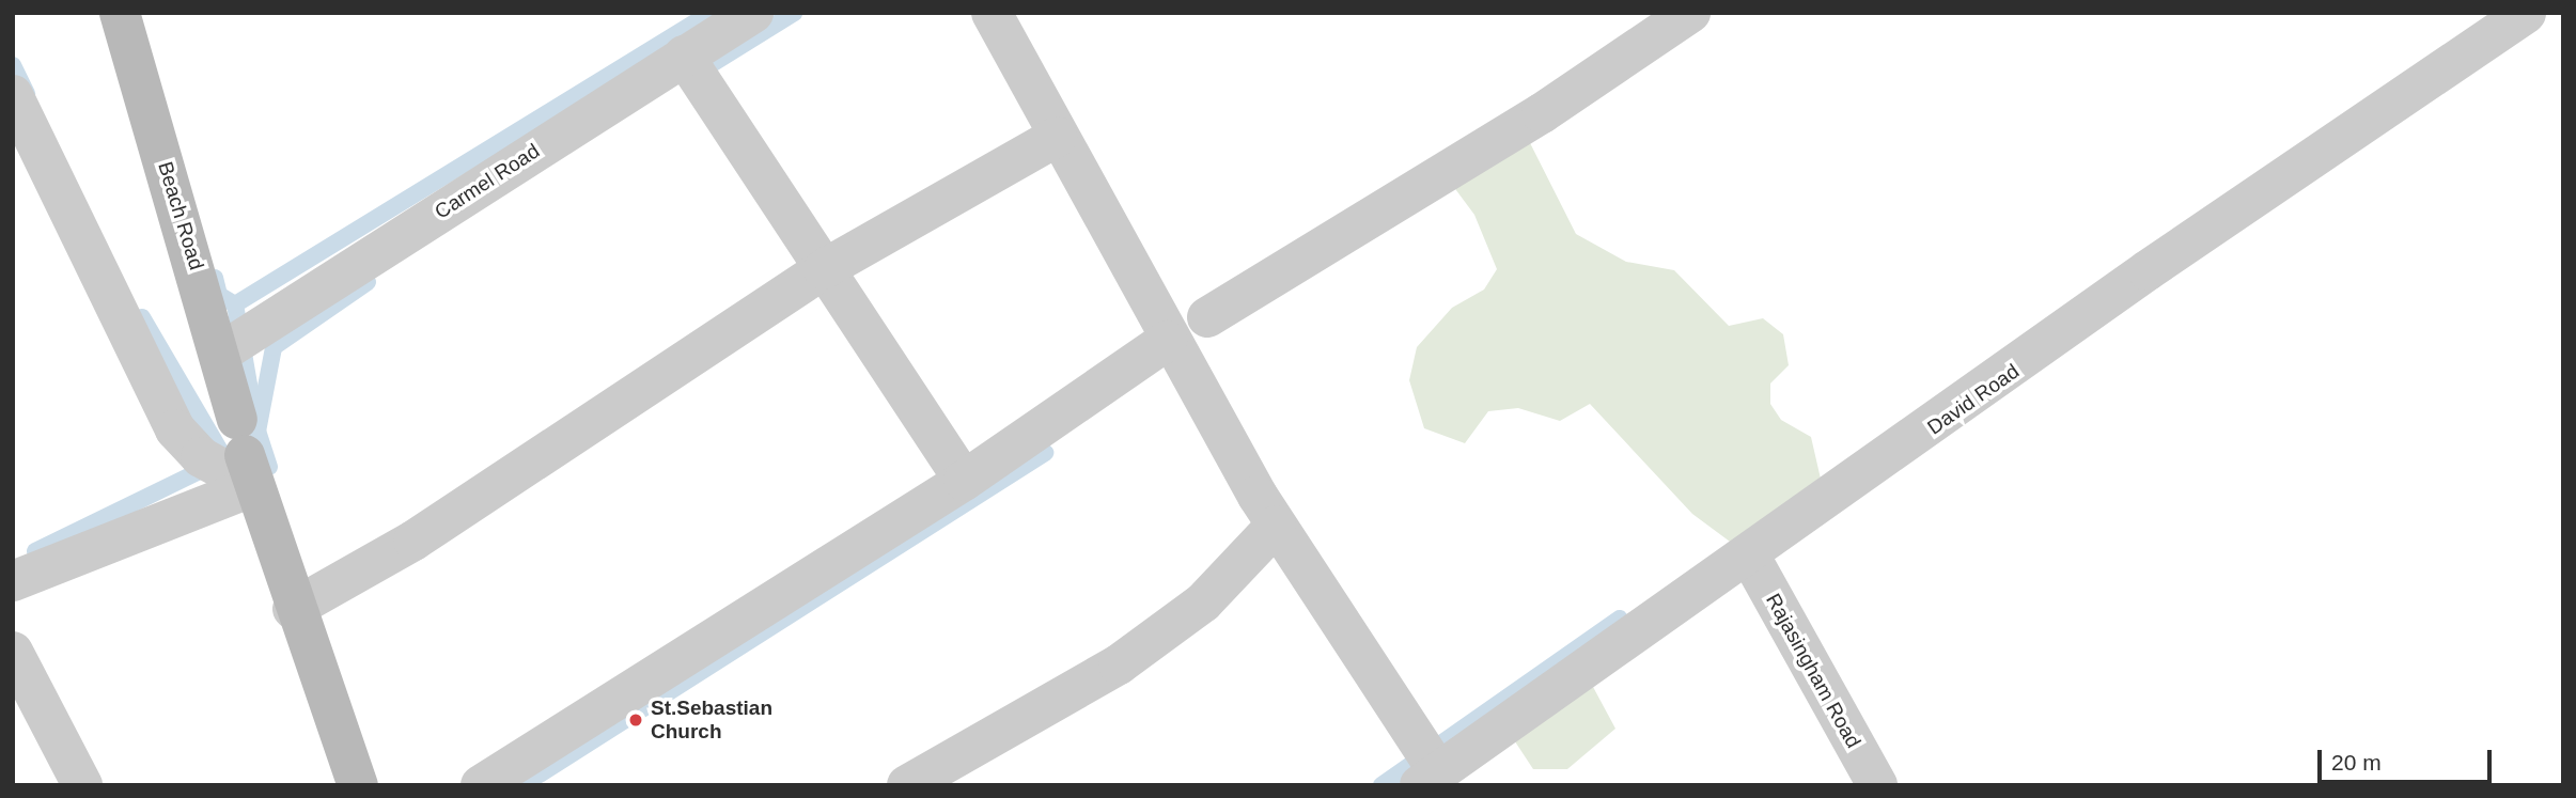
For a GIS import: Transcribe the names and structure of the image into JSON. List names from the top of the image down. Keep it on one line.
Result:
{"streets":{"main road":["Beach Road"],"street":["Carmel Road","David Road","Rajasingham Road"]},"crossings":[["Carmel Road","Beach Road"],["David Road","Rajasingham Road"]],"places":["St.Sebastian Church"],"scale_bar":"20 m"}
